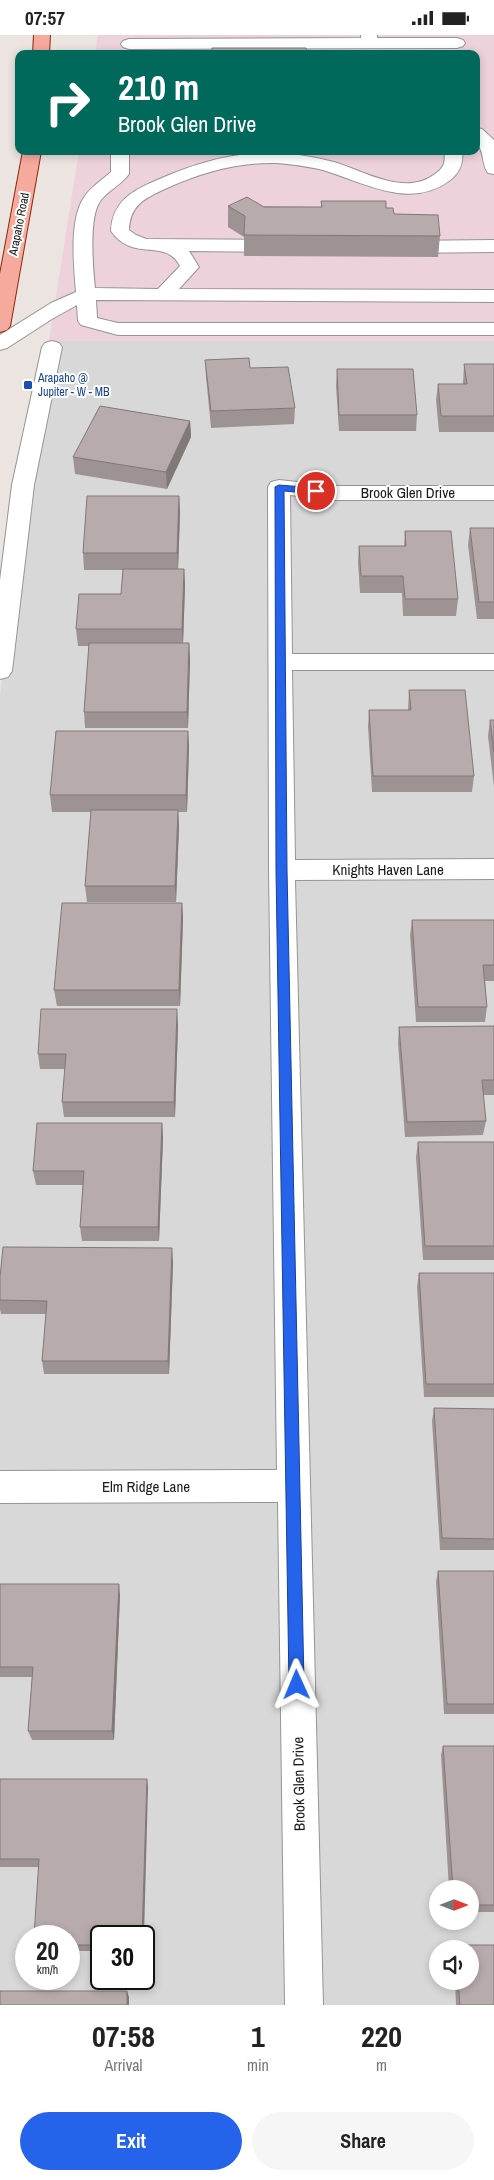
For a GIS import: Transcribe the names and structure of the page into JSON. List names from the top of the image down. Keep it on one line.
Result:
{"streets":{"main road":["Arapaho Road"],"street":["Brook Glen Drive","Knights Haven Lane","Elm Ridge Lane"]},"crossings":[["Brook Glen Drive","Knights Haven Lane"],["Brook Glen Drive","Elm Ridge Lane"]],"places":{"transit":["Arapaho @ Jupiter - W - MB"]},"north":"right","page":{"status":"07:57","turn":["210 m","Brook Glen Drive"],"speed":"20 km/h","limit":"30","eta":["07:58","Arrival","1","min","220","m"],"buttons":["Exit","Share"]}}
